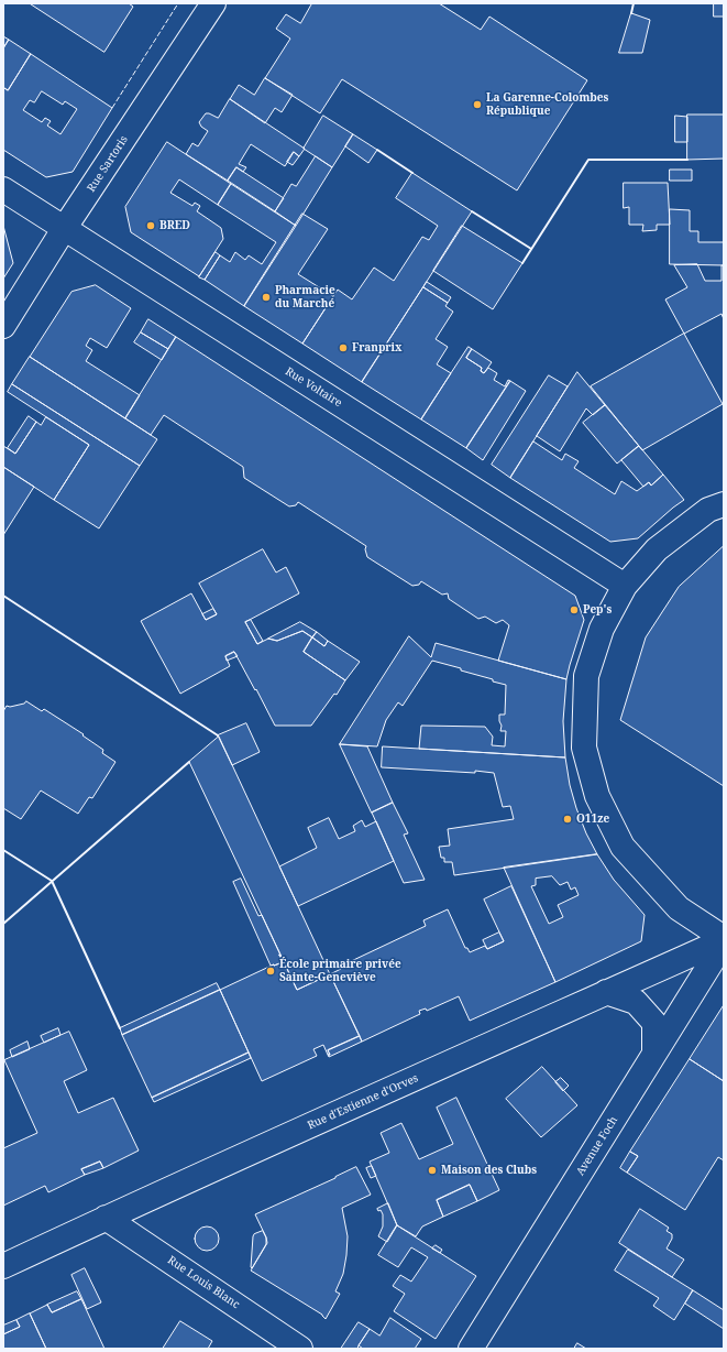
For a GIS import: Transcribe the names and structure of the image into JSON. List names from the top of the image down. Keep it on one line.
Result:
{"streets":{"street":["Rue Sartoris","Rue Voltaire","Rue d'Estienne d'Orves","Avenue Foch","Rue Louis Blanc"]},"crossings":[["Rue Sartoris","Rue Voltaire"],["Rue d'Estienne d'Orves","Avenue Foch"],["Rue d'Estienne d'Orves","Rue Louis Blanc"]],"places":["La Garenne-Colombes République","BRED","Pharmacie du Marché","Franprix","Pep's","O11ze","École primaire privée Sainte-Geneviève","Maison des Clubs"]}
